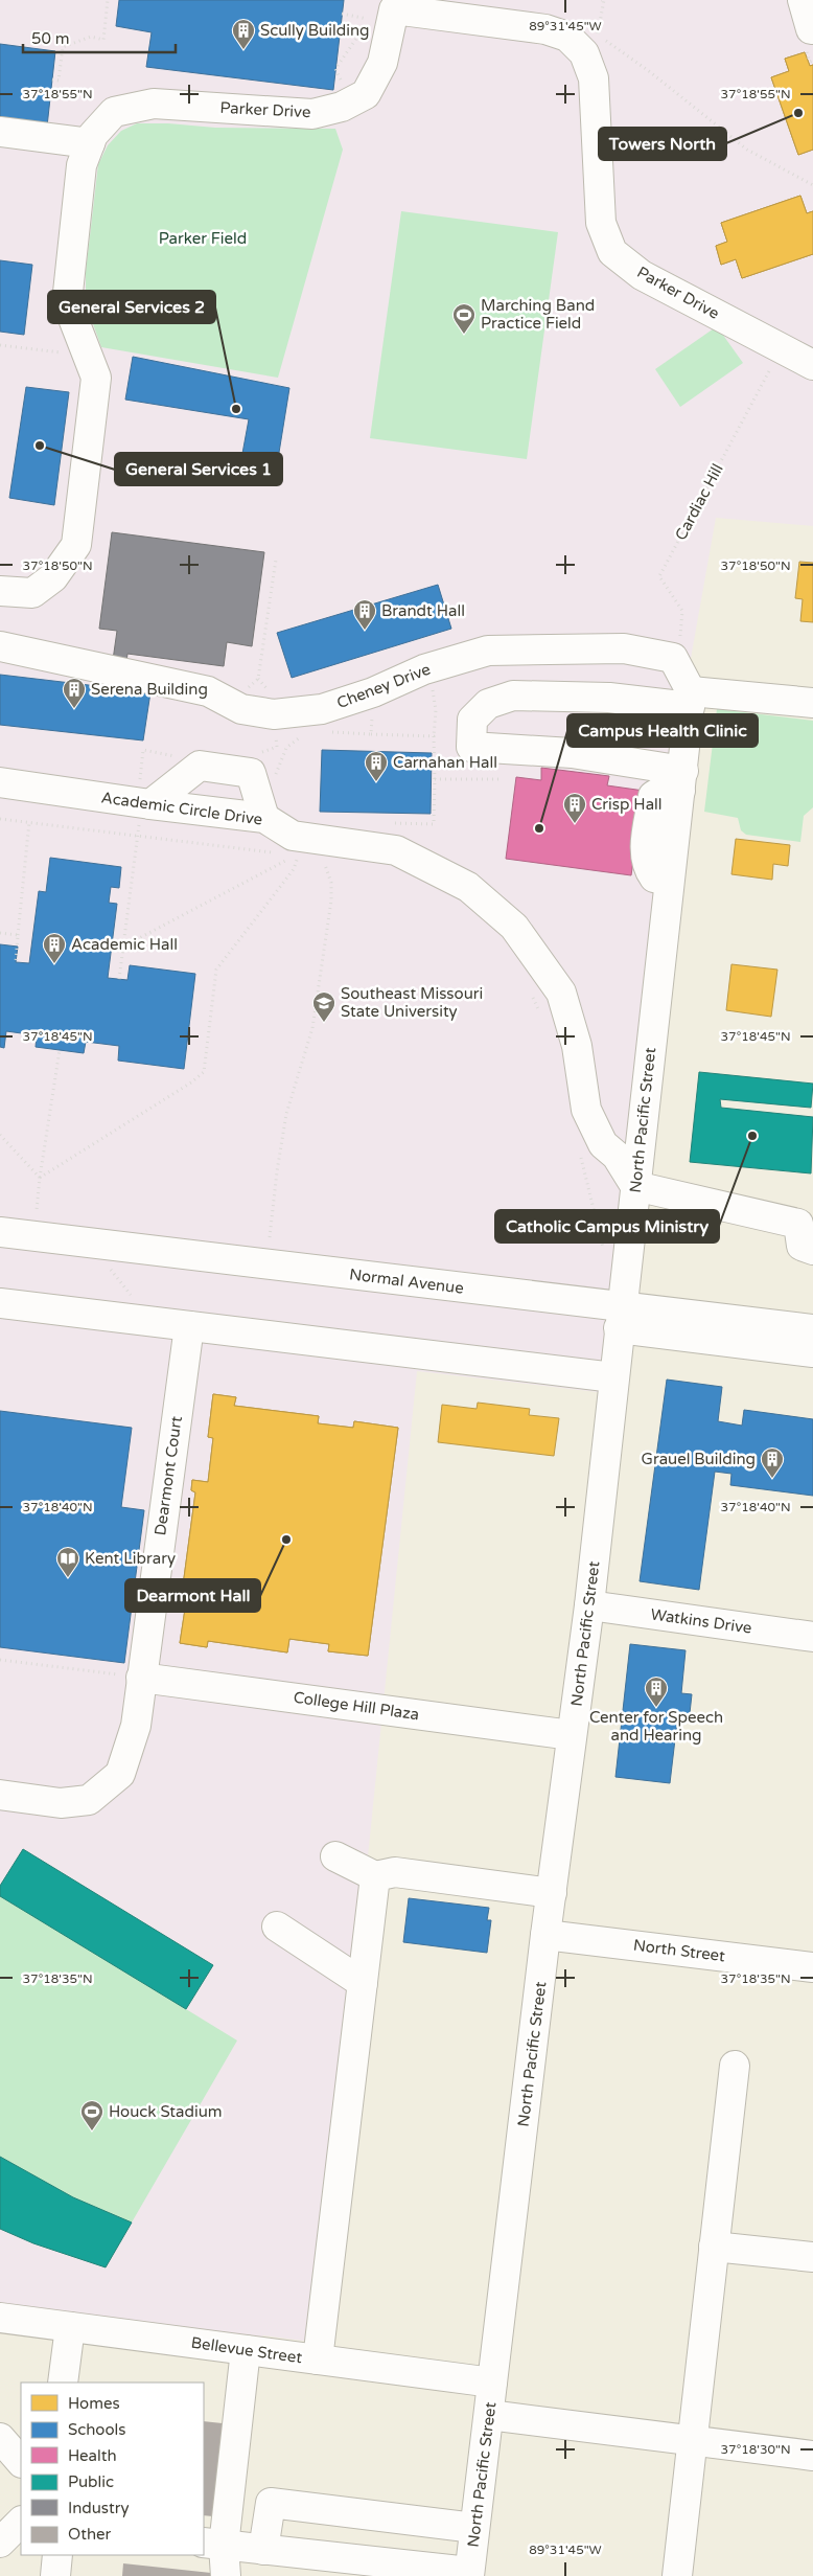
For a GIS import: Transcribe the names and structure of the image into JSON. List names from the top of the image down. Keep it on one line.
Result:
{"streets":{"street":["Parker Drive","Cheney Drive","Academic Circle Drive","North Pacific Street","Normal Avenue","Dearmont Court","Watkins Drive","College Hill Plaza","North Street","Bellevue Street"],"path":["Cardiac Hill"]},"crossings":[["Parker Drive","Cardiac Hill"],["Cardiac Hill","Cheney Drive"],["Academic Circle Drive","North Pacific Street"],["North Pacific Street","Normal Avenue"],["North Pacific Street","Watkins Drive"],["North Pacific Street","College Hill Plaza"],["North Pacific Street","North Street"],["North Pacific Street","Bellevue Street"],["Dearmont Court","College Hill Plaza"]],"parks":["Parker Field"],"places":{"building":["Scully Building","Brandt Hall","Serena Building","Carnahan Hall","Crisp Hall","Academic Hall","Grauel Building","Center for Speech and Hearing"],"other":["Towers North","General Services 2","General Services 1","Campus Health Clinic","Catholic Campus Ministry","Dearmont Hall"],"sports":["Marching Band Practice Field","Houck Stadium"],"school or university":["Southeast Missouri State University"],"library":["Kent Library"]},"legend":["Homes","Schools","Health","Public","Industry","Other"],"scale_bar":"50 m","coordinates":["89°31'45\"W","37°18'55\"N","37°18'50\"N","37°18'45\"N","37°18'40\"N","37°18'35\"N","37°18'30\"N"]}
